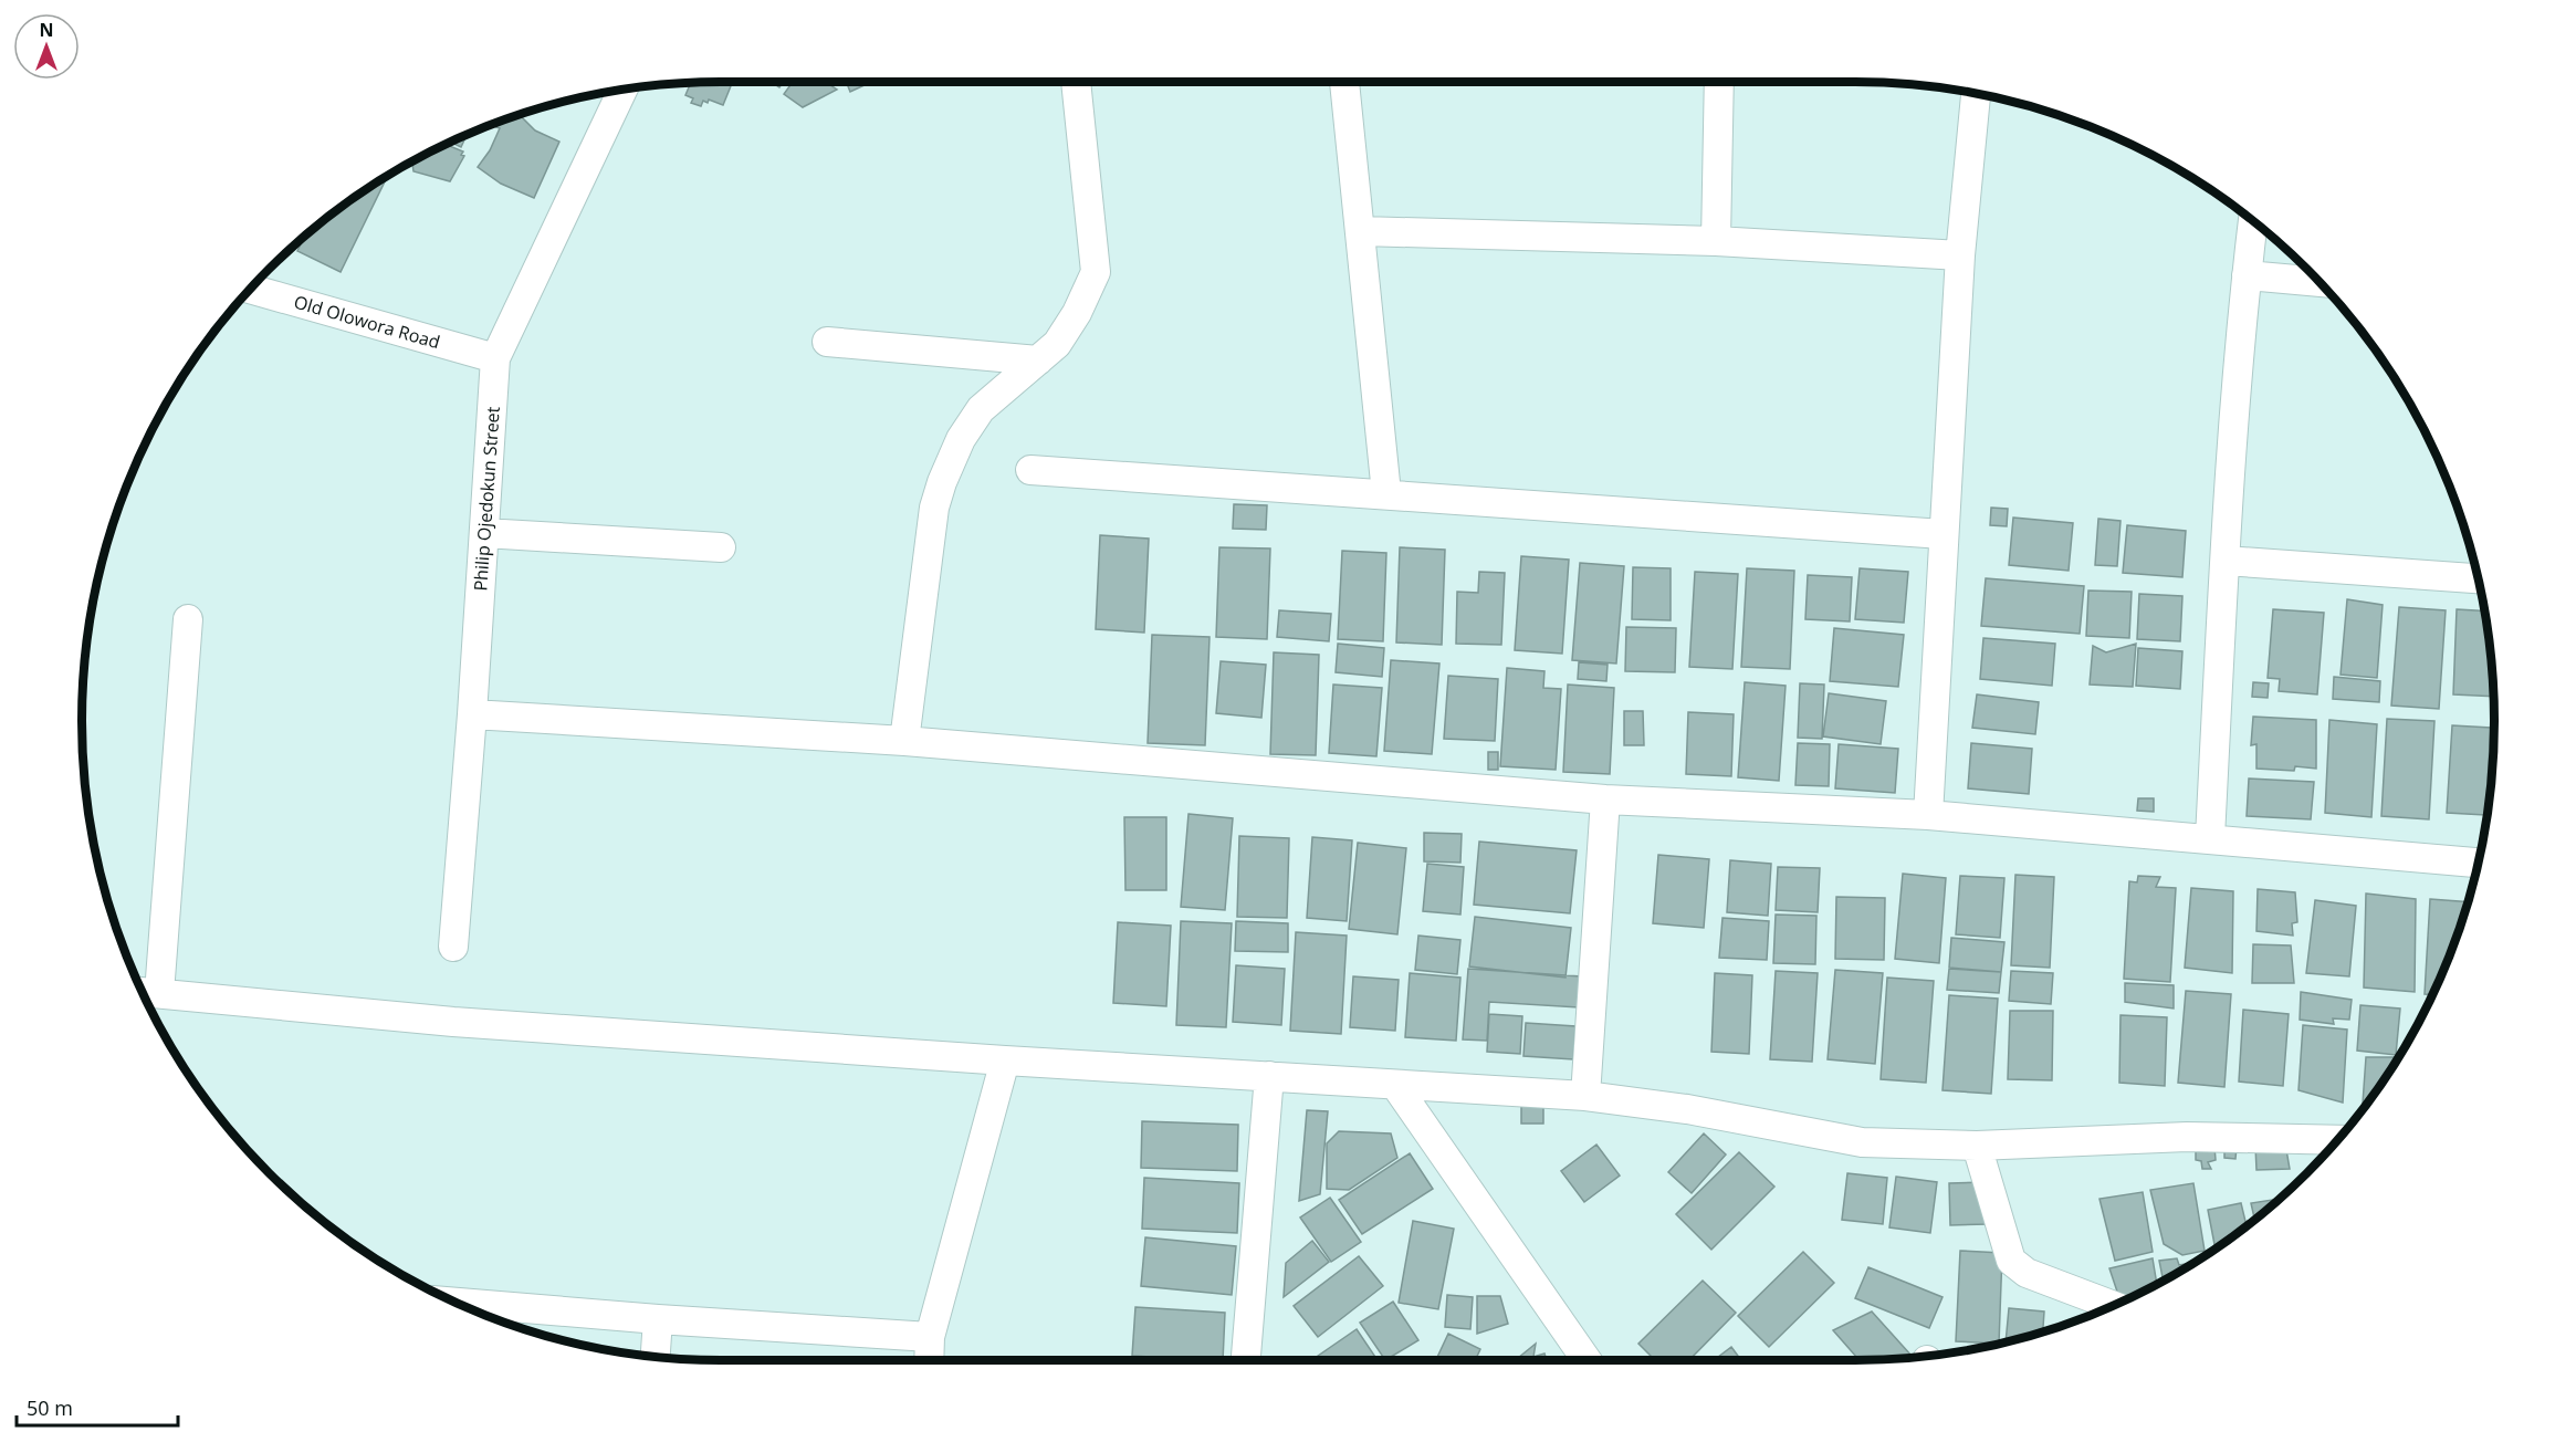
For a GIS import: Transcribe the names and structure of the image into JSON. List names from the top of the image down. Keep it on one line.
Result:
{"streets":{"street":["Old Olowora Road","Philip Ojedokun Street"]},"crossings":[["Old Olowora Road","Philip Ojedokun Street"]],"scale_bar":"50 m","north":"top"}
